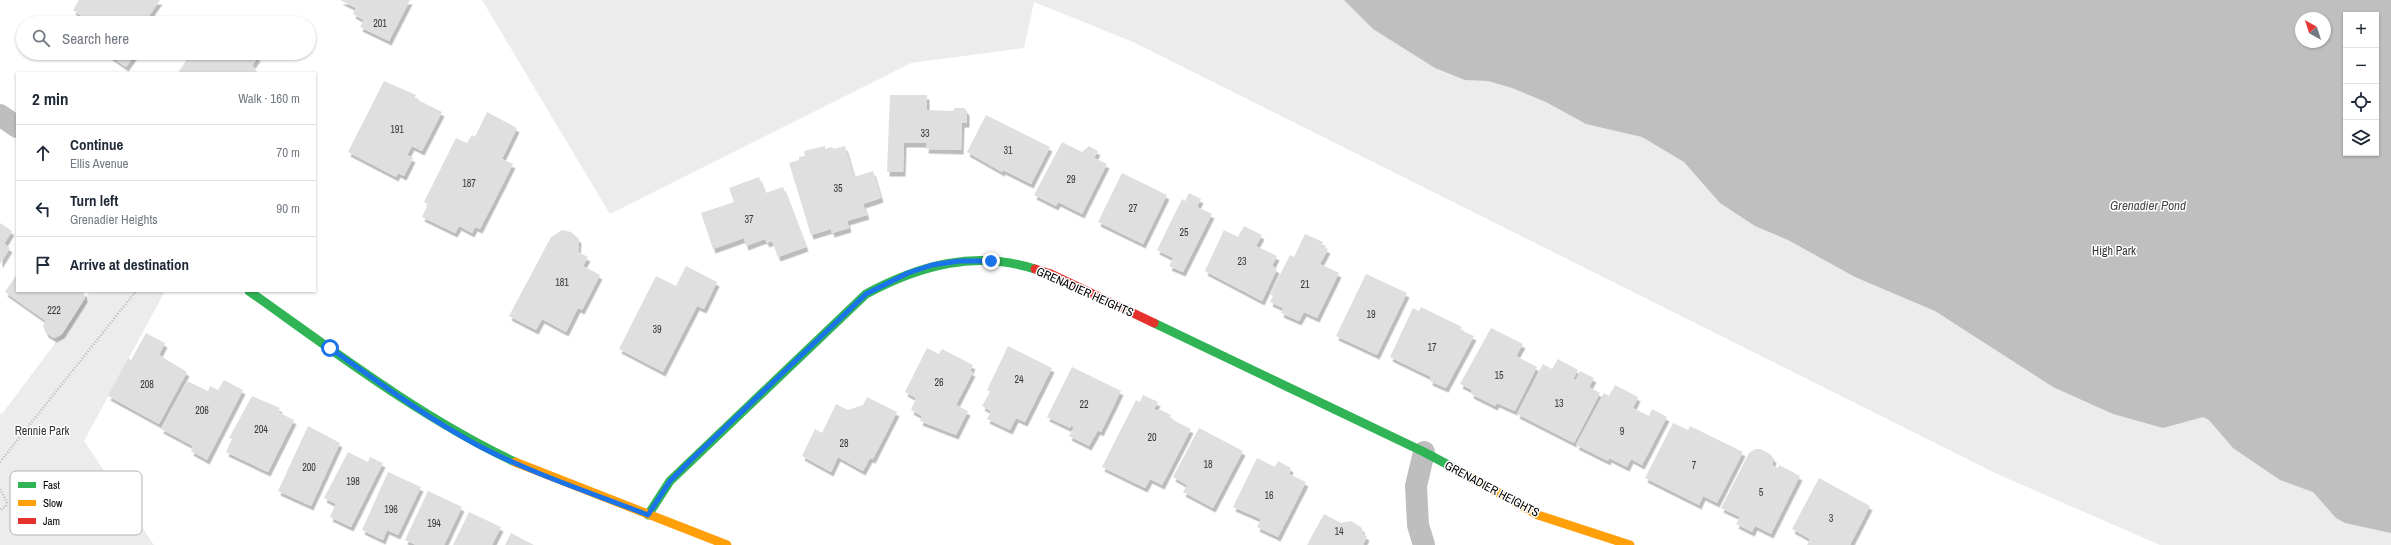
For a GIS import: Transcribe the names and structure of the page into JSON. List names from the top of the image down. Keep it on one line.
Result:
{"streets":{"street":["GRENADIER HEIGHTS"]},"water":["Grenadier Pond"],"parks":["High Park","Rennie Park"],"house_numbers":["201","191","33","31","29","187","35","27","37","25","23","181","21","222","19","39","17","15","24","26","208","13","22","206","204","9","20","28","18","7","200","198","5","16","196","3","194","14"],"legend":["Fast","Slow","Jam"],"north":"top left","page":{"map_buttons":["+","−"],"search":"Search here","heading":["2 min","Walk · 160 m"],"list":[["Continue","Ellis Avenue","70 m"],["Turn left","Grenadier Heights","90 m"],"Arrive at destination"]}}
